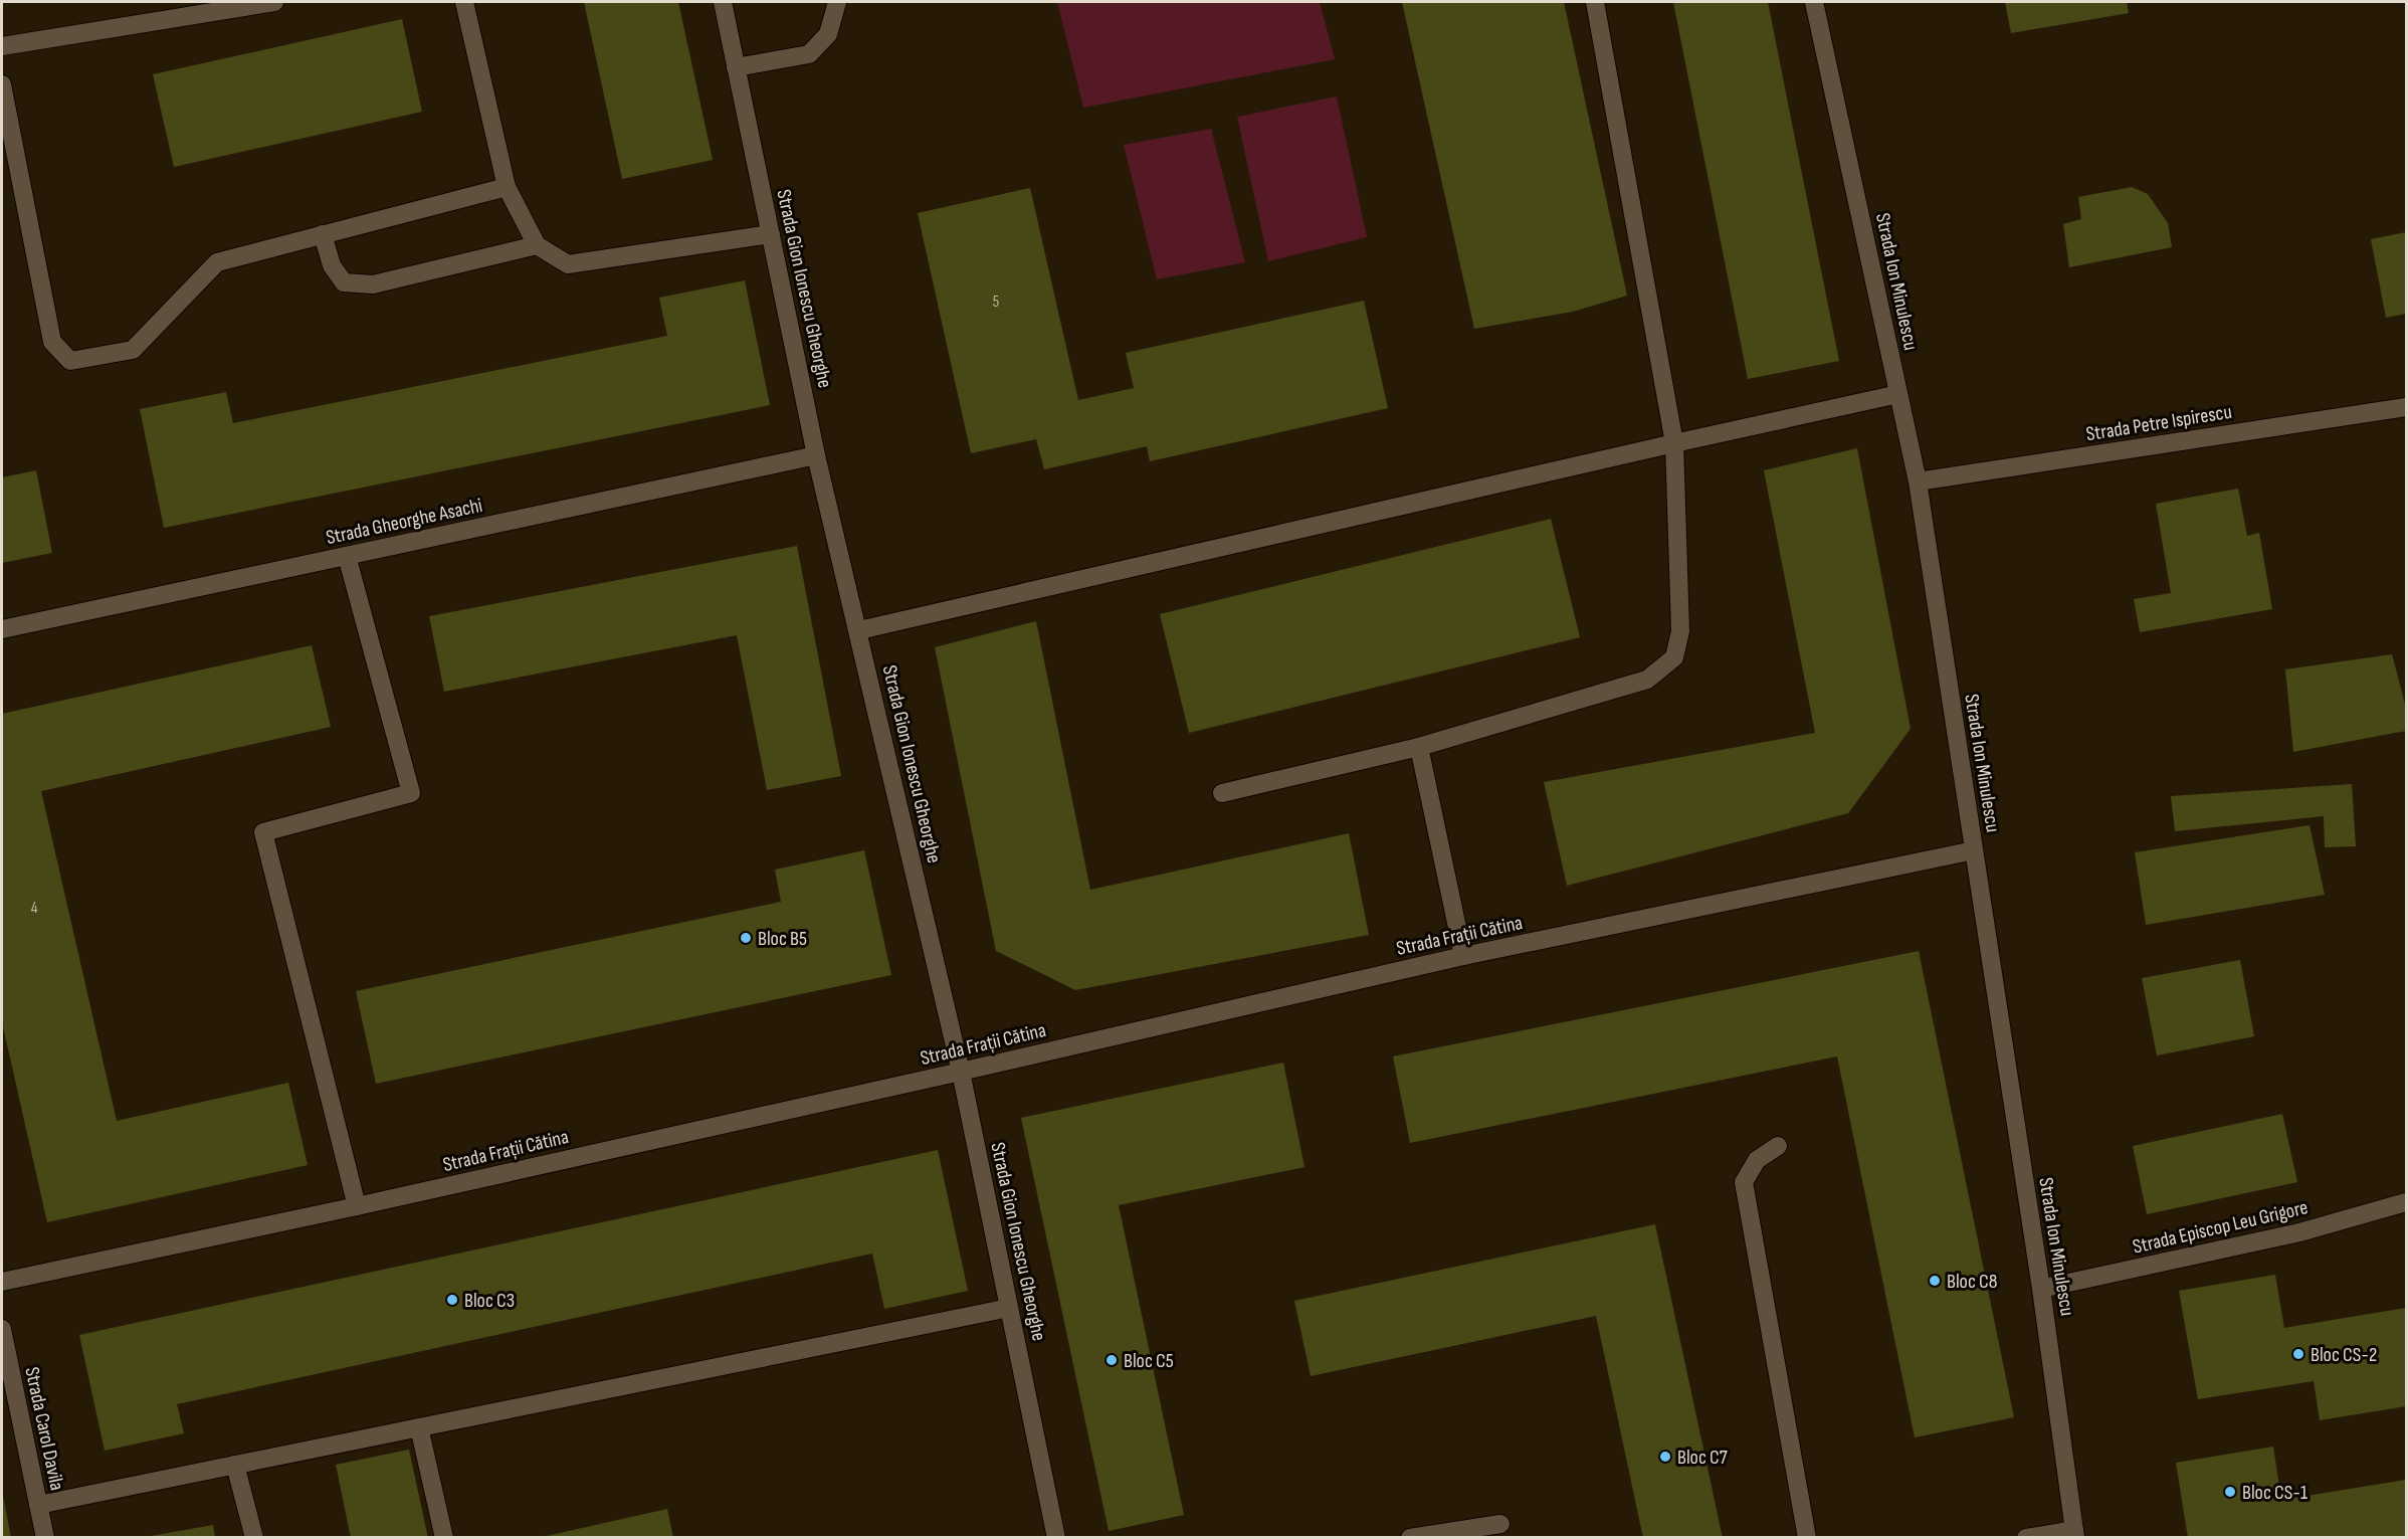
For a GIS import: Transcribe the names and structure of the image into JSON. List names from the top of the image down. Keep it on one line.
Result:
{"streets":{"street":["Strada Ion Minulescu","Strada Gion Ionescu Gheorghe","Strada Petre Ispirescu","Strada Gheorghe Asachi","Strada Frații Cătina","Strada Episcop Leu Grigore","Strada Carol Davila"]},"crossings":[["Strada Ion Minulescu","Strada Petre Ispirescu"],["Strada Ion Minulescu","Strada Frații Cătina"],["Strada Ion Minulescu","Strada Episcop Leu Grigore"],["Strada Gion Ionescu Gheorghe","Strada Gheorghe Asachi"],["Strada Gion Ionescu Gheorghe","Strada Frații Cătina"]],"places":["Bloc B5","Bloc C8","Bloc C3","Bloc CS-2","Bloc C5","Bloc C7","Bloc CS-1"],"house_numbers":["5","4"]}
